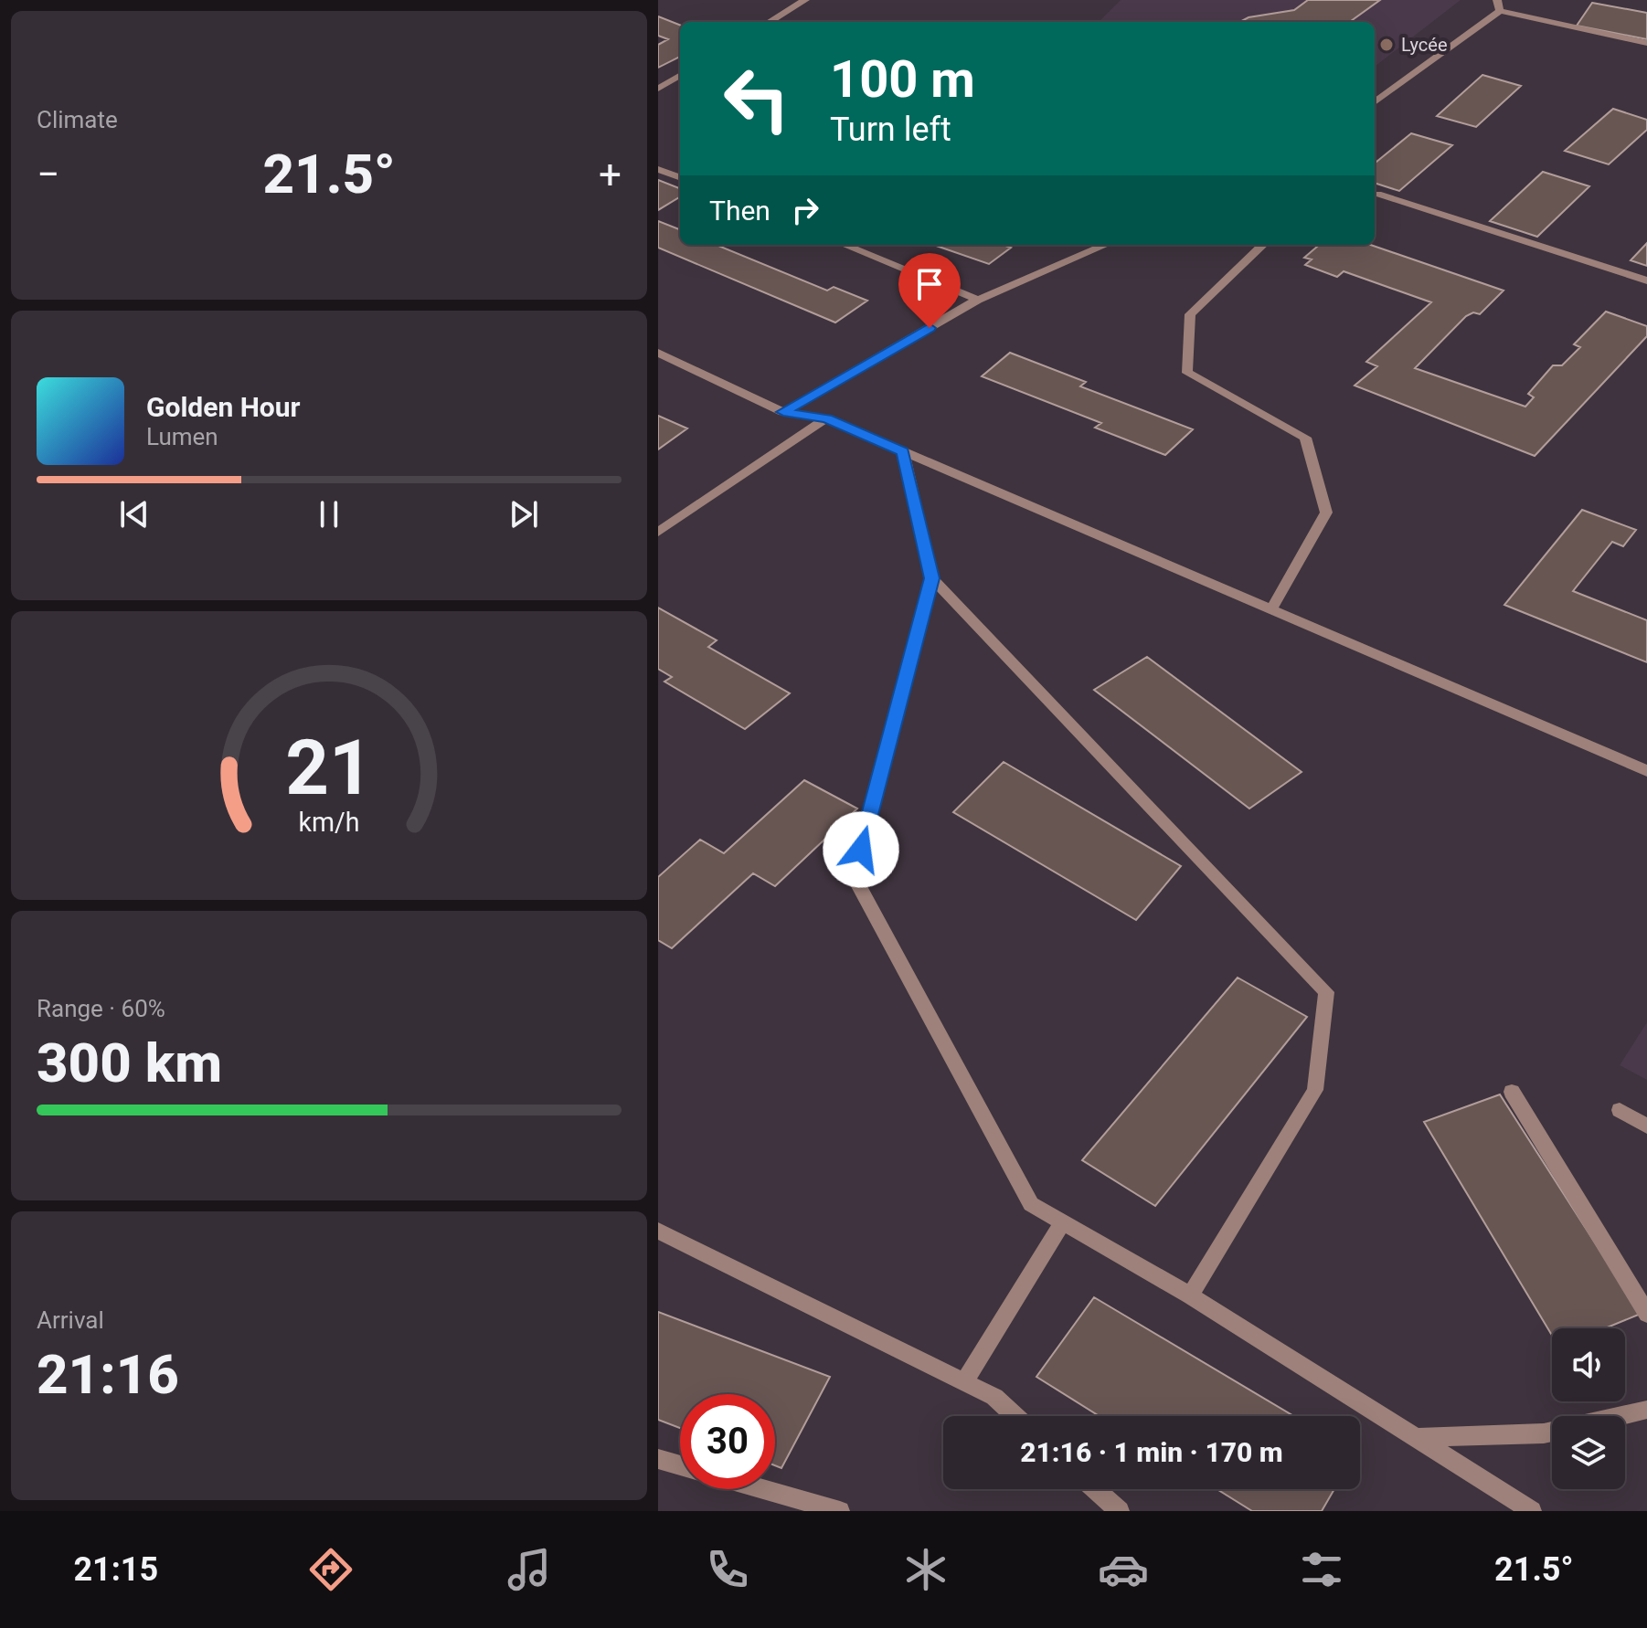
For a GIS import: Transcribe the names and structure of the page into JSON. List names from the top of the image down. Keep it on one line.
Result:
{"places":["Lycée"],"page":{"tile":["Climate",["Range · 60%","300 km"],["Arrival","21:16"]],"turn":["100 m","Turn left"],"heat":["−","21.5°","+"],"then":"Then","song":["Golden Hour","Lumen"],"limit":"30","trip":"21:16 · 1 min · 170 m","tabs":["21:15","21.5°"],"gauge":["21","km/h"]}}
